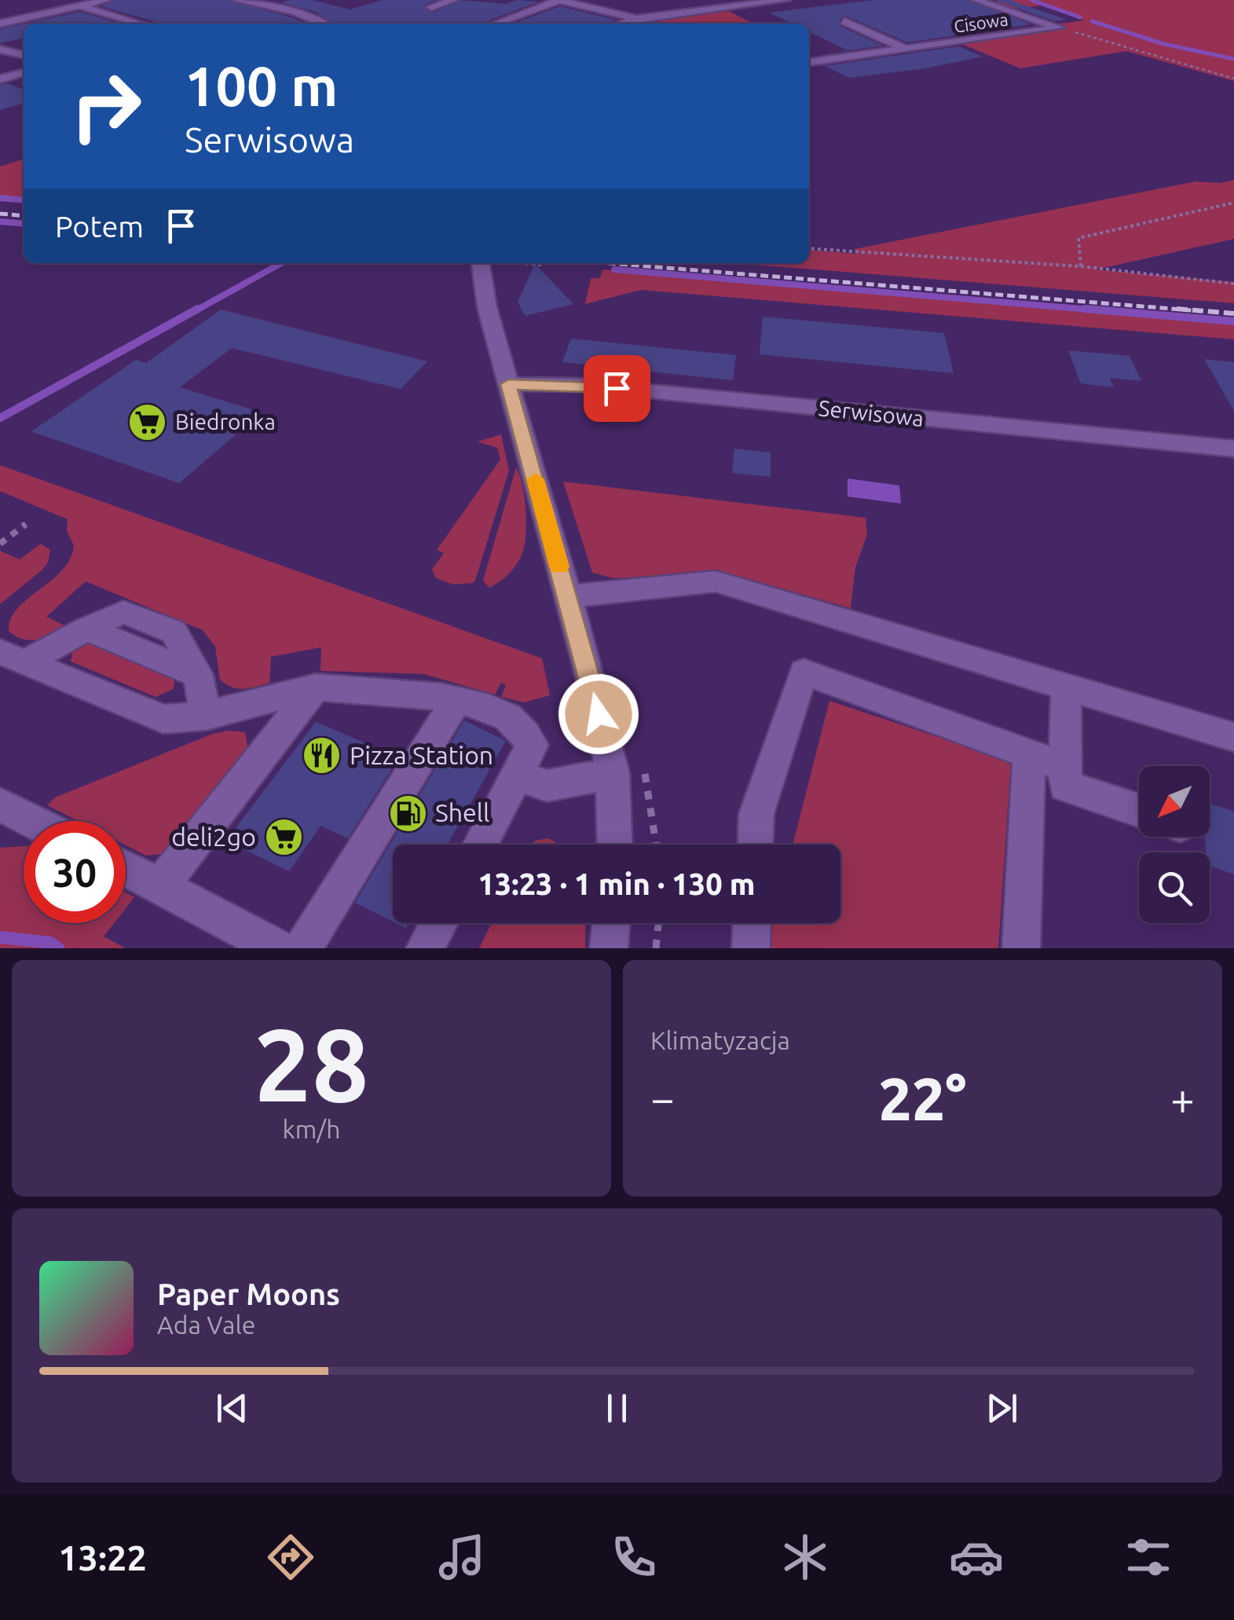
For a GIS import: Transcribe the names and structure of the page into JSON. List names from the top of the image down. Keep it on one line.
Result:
{"streets":{"street":["Cisowa","Serwisowa"]},"places":{"supermarket":["Biedronka","deli2go"],"restaurant":["Pizza Station"],"fuel station":["Shell"]},"north":"bottom left","page":{"turn":["100 m","Serwisowa"],"then":"Potem","limit":"30","trip":"13:23 · 1 min · 130 m","tile":[["28","km/h"],"Klimatyzacja"],"heat":["−","22°","+"],"song":["Paper Moons","Ada Vale"],"tabs":"13:22"}}
